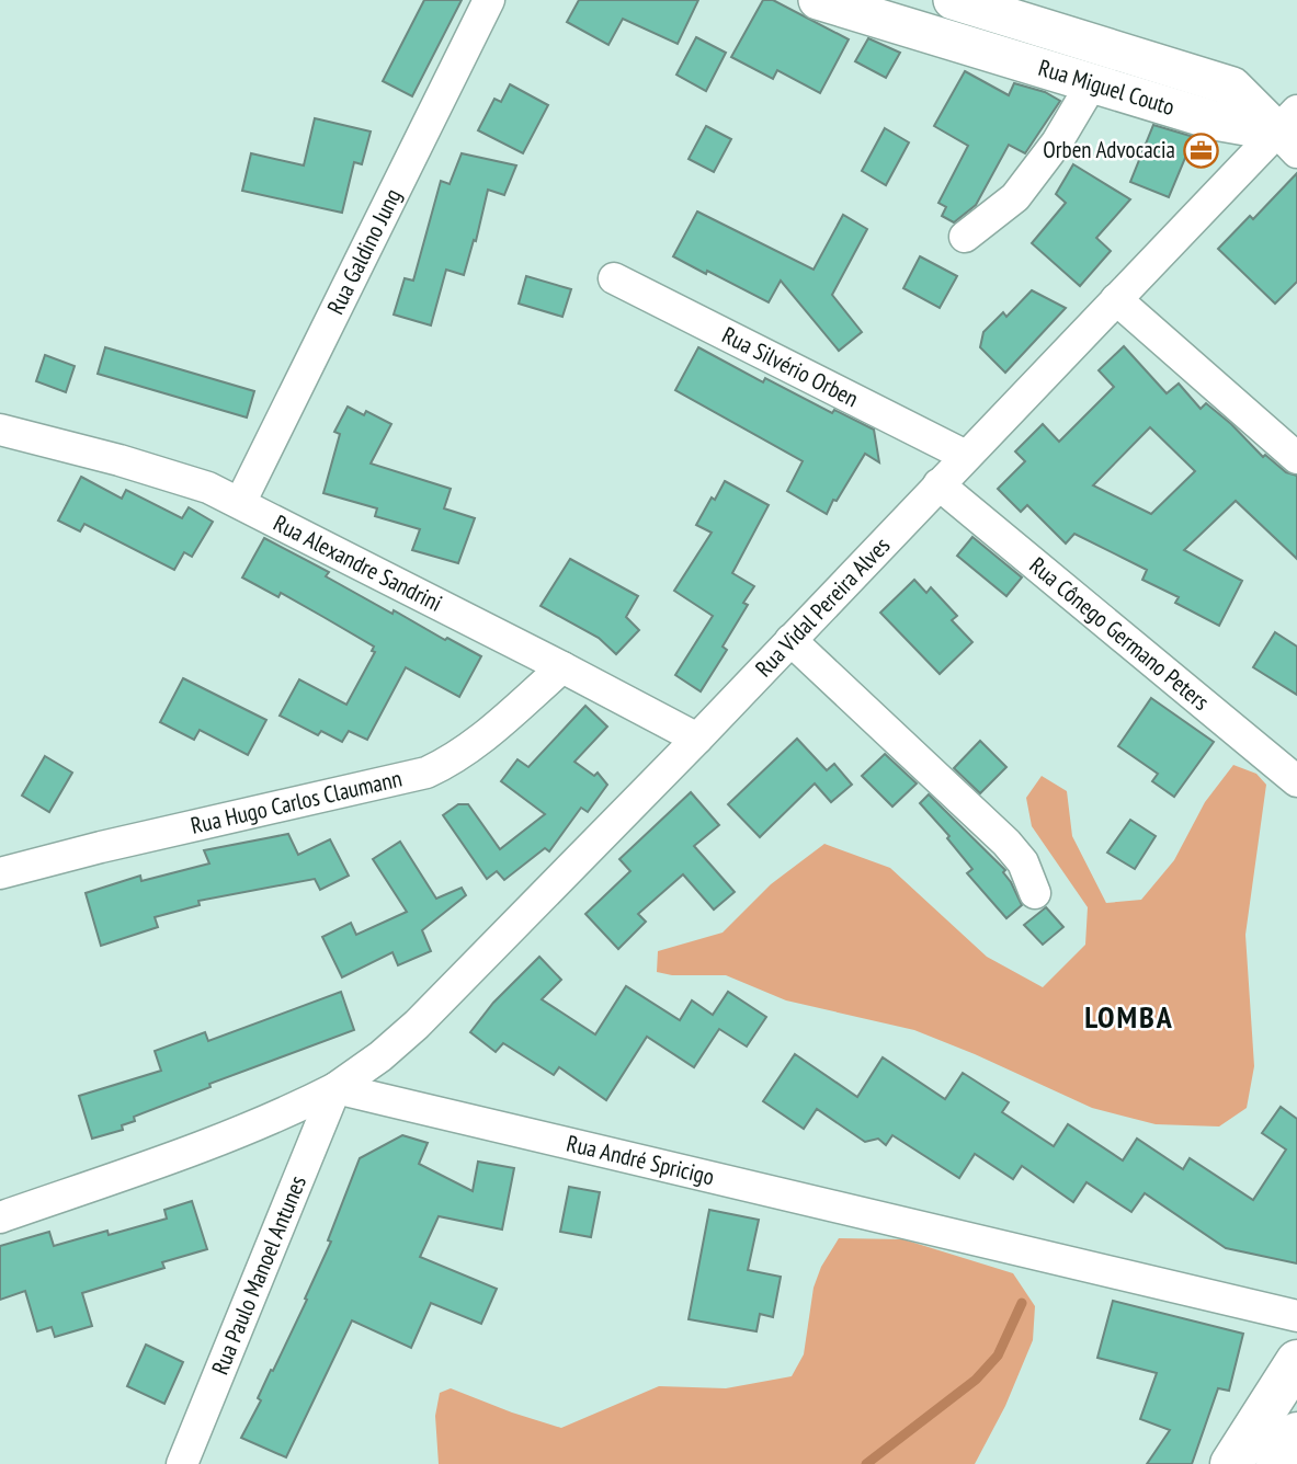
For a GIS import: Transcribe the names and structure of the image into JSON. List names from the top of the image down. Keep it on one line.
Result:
{"streets":{"street":["Rua Miguel Couto","Rua Galdino Jung","Rua Silvério Orben","Rua Alexandre Sandrini","Rua Vidal Pereira Alves","Rua Cônego Germano Peters","Rua Hugo Carlos Claumann","Rua André Spricigo","Rua Paulo Manoel Antunes"]},"crossings":[["Rua Miguel Couto","Rua Vidal Pereira Alves"],["Rua Galdino Jung","Rua Alexandre Sandrini"],["Rua Silvério Orben","Rua Vidal Pereira Alves"],["Rua Alexandre Sandrini","Rua Vidal Pereira Alves"],["Rua Alexandre Sandrini","Rua Hugo Carlos Claumann"],["Rua Vidal Pereira Alves","Rua Cônego Germano Peters"],["Rua Vidal Pereira Alves","Rua André Spricigo"],["Rua Vidal Pereira Alves","Rua Paulo Manoel Antunes"],["Rua André Spricigo","Rua Paulo Manoel Antunes"]],"districts":["LOMBA"],"places":{"office":["Orben Advocacia"]}}
